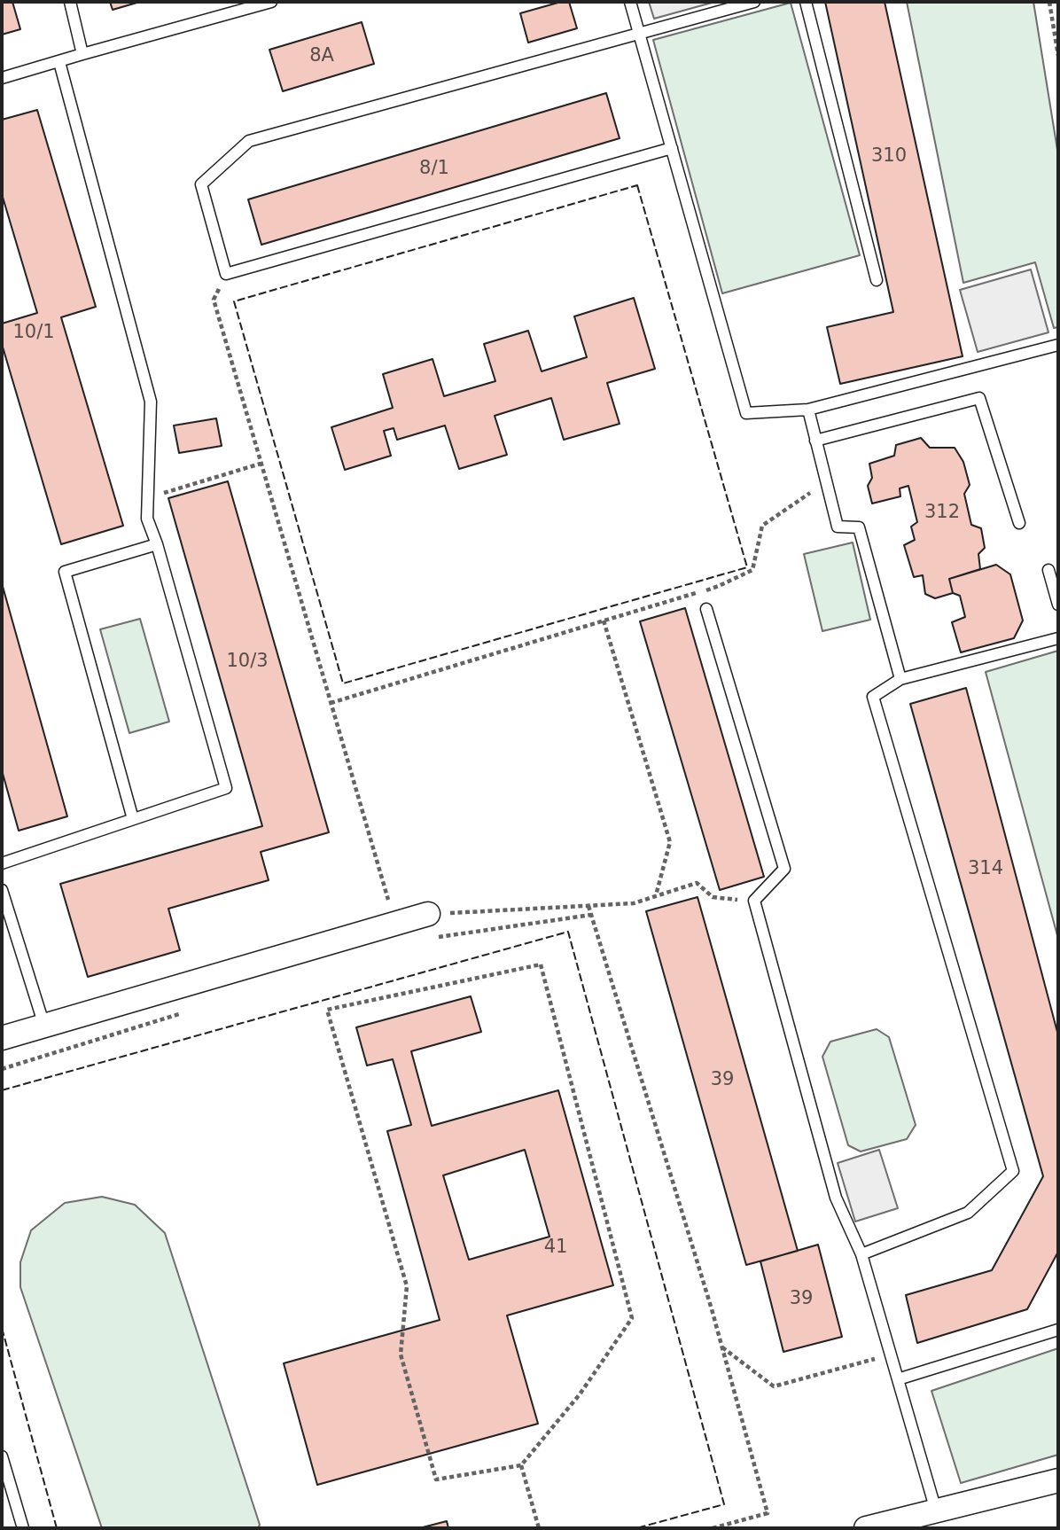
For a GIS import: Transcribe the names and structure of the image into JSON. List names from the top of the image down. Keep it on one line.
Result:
{"house_numbers":["8А","310","8/1","10/1","312","10/3","314","39","41","39"]}
